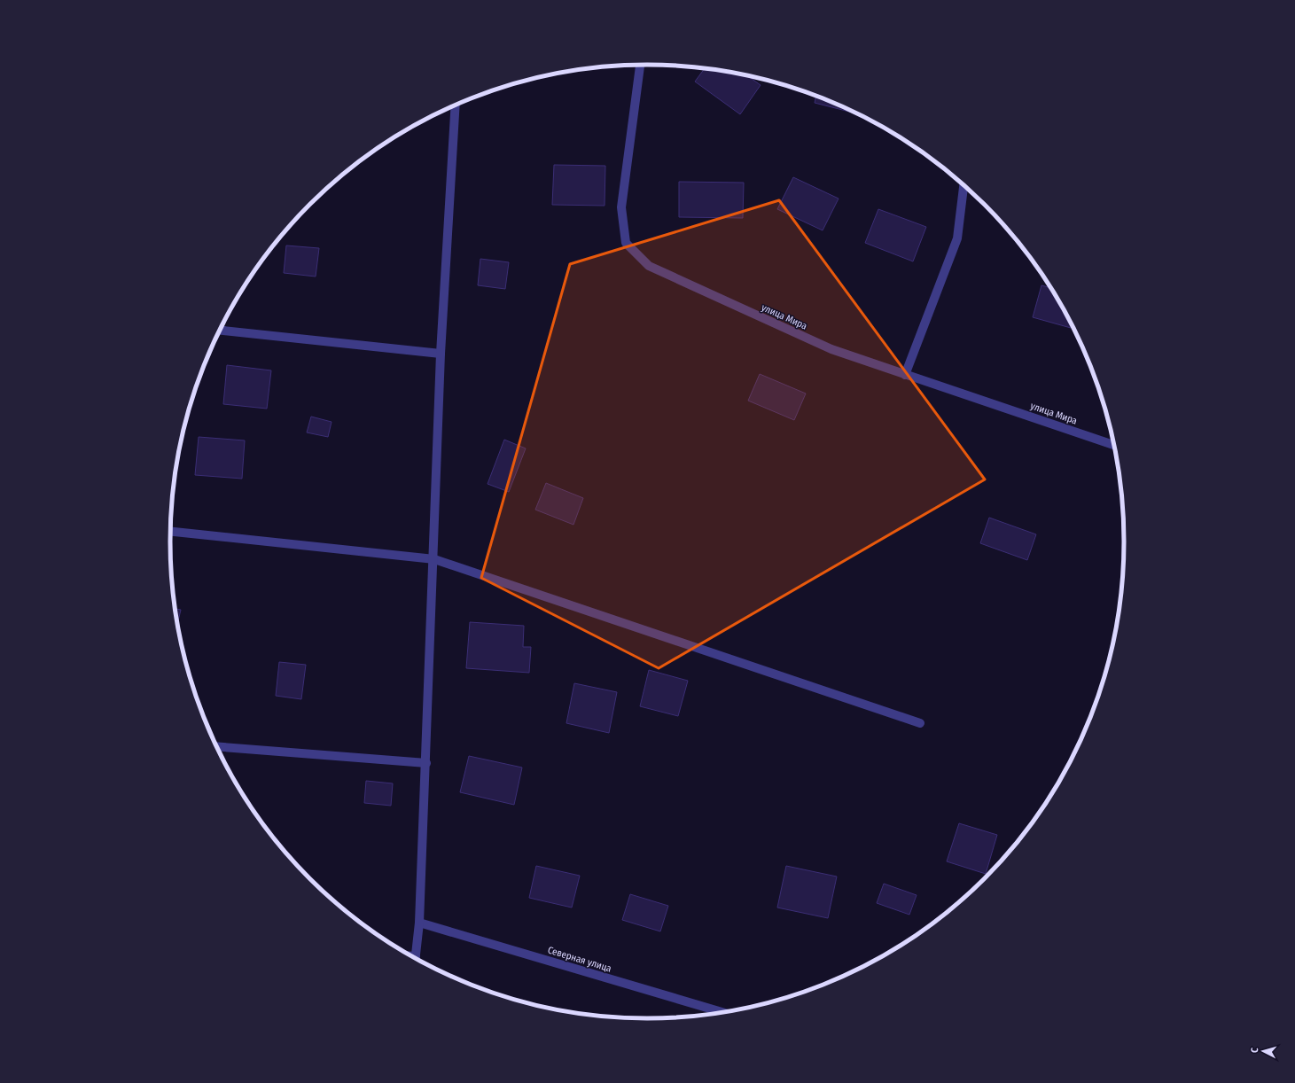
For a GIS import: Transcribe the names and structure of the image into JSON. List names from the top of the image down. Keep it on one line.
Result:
{"streets":{"street":["улица Мира","Северная улица"]},"north":"left"}
